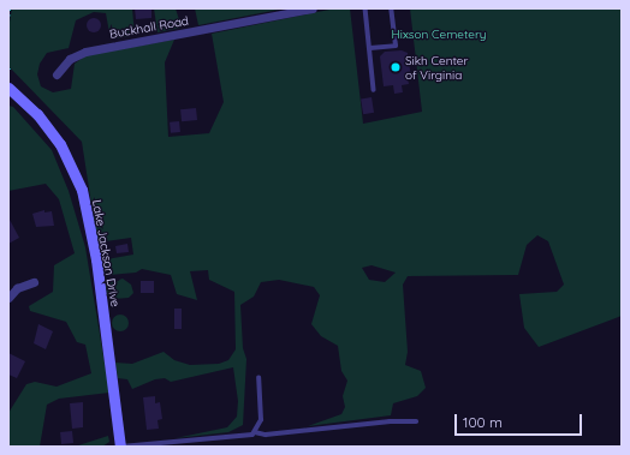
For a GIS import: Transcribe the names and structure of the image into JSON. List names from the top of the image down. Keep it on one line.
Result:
{"streets":{"street":["Buckhall Road","Lake Jackson Drive"]},"parks":["Hixson Cemetery"],"places":["Sikh Center of Virginia"],"scale_bar":"100 m"}
